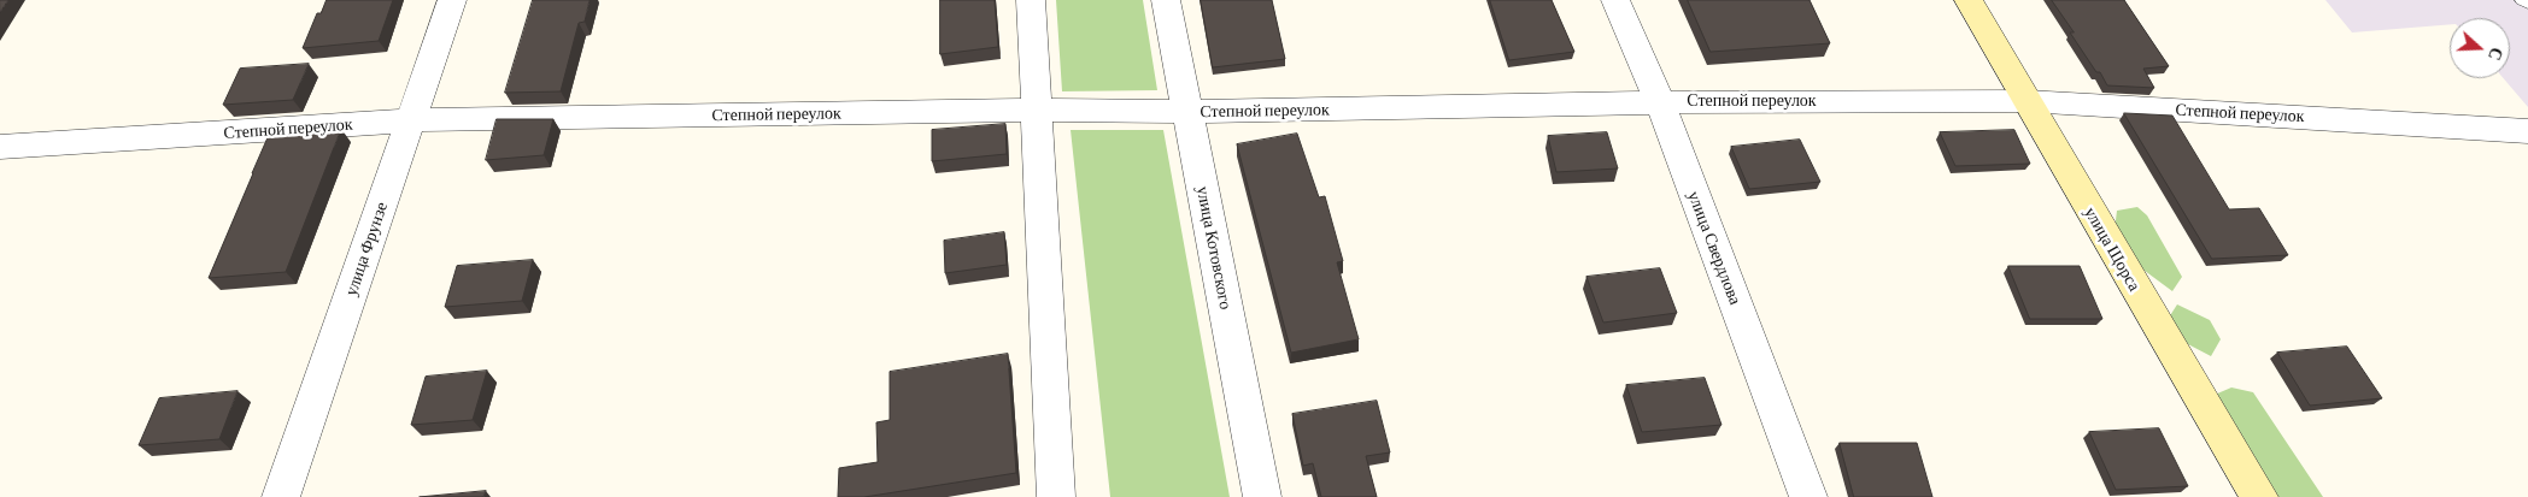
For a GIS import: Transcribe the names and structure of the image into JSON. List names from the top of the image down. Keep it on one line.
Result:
{"streets":{"street":["Степной переулок","улица Котовского","улица Свердлова","улица Фрунзе","улица Щорса"]},"crossings":[["Степной переулок","улица Котовского"],["Степной переулок","улица Свердлова"],["Степной переулок","улица Фрунзе"],["Степной переулок","улица Щорса"]],"north":"right"}
